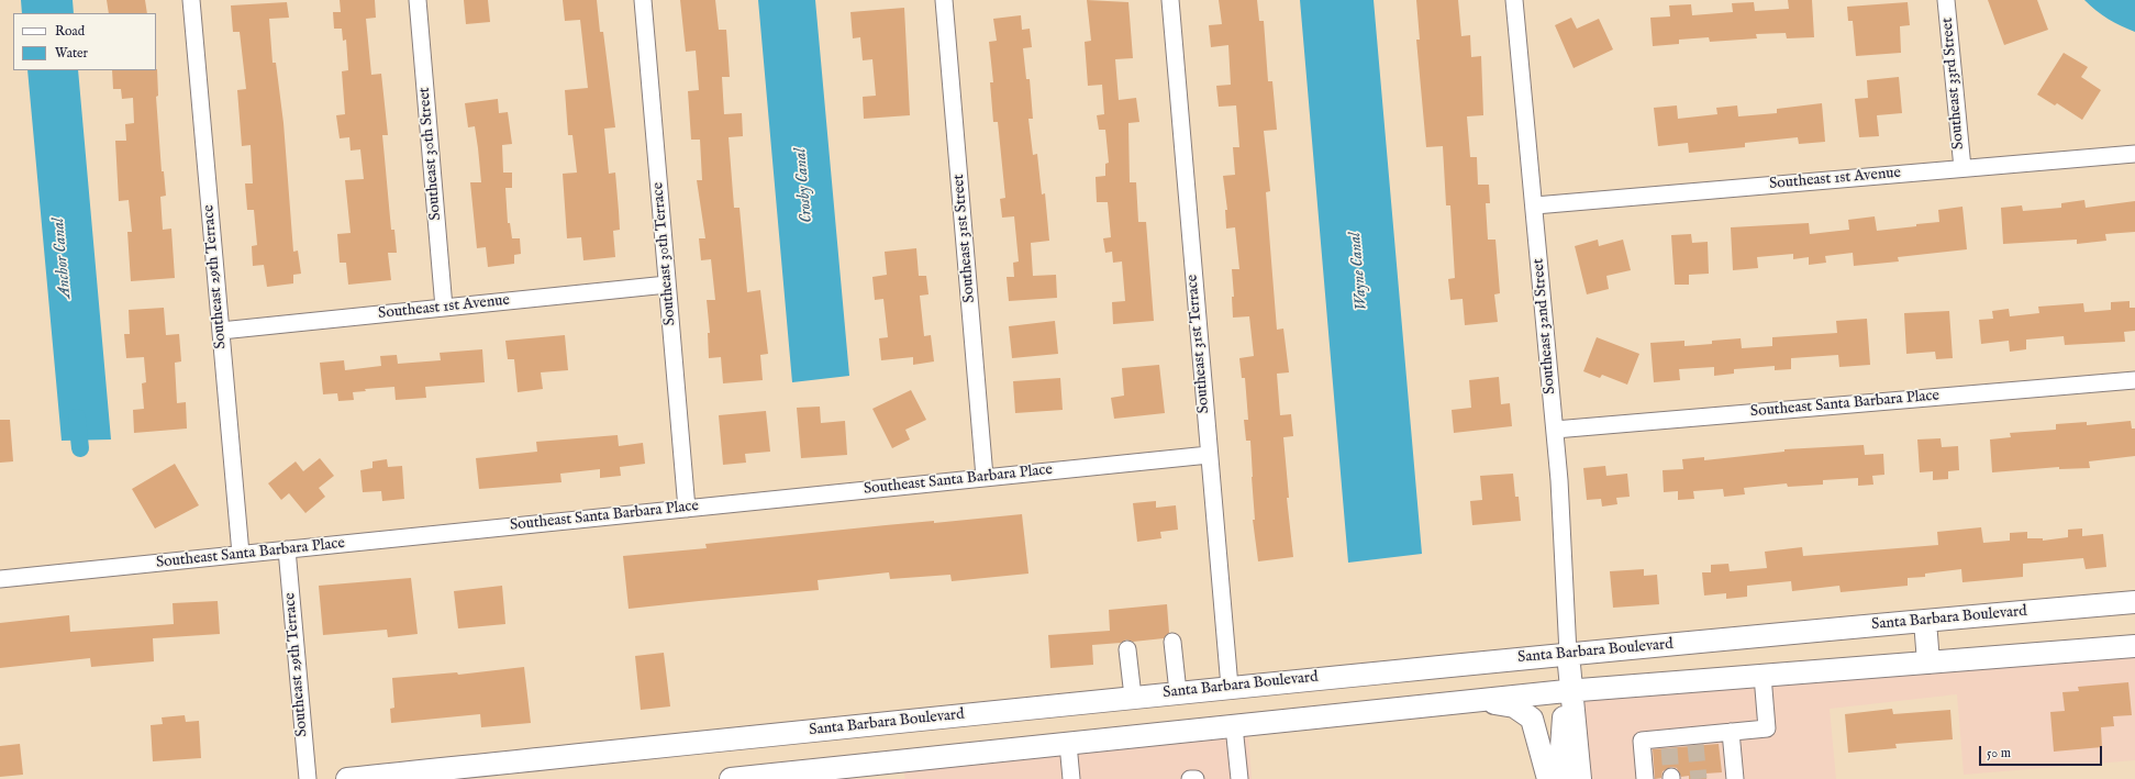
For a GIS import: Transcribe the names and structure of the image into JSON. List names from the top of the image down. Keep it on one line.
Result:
{"streets":{"main road":["Santa Barbara Boulevard"],"street":["Southeast 33rd Street","Southeast 30th Street","Southeast 1st Avenue","Southeast 31st Street","Southeast 30th Terrace","Southeast 29th Terrace","Southeast 32nd Street","Southeast 31st Terrace","Southeast Santa Barbara Place"]},"crossings":[["Southeast 33rd Street","Southeast 1st Avenue"],["Southeast 30th Street","Southeast 1st Avenue"],["Southeast 1st Avenue","Southeast 30th Terrace"],["Southeast 1st Avenue","Southeast 29th Terrace"],["Southeast 1st Avenue","Southeast 32nd Street"],["Southeast 31st Street","Southeast Santa Barbara Place"],["Southeast 30th Terrace","Southeast Santa Barbara Place"],["Southeast 29th Terrace","Southeast Santa Barbara Place"],["Southeast 32nd Street","Southeast Santa Barbara Place"],["Southeast 32nd Street","Santa Barbara Boulevard"],["Southeast 31st Terrace","Southeast Santa Barbara Place"],["Southeast 31st Terrace","Santa Barbara Boulevard"]],"water":["Crosby Canal","Anchor Canal","Wayne Canal"],"legend":["Road","Water"],"scale_bar":"50 m"}
